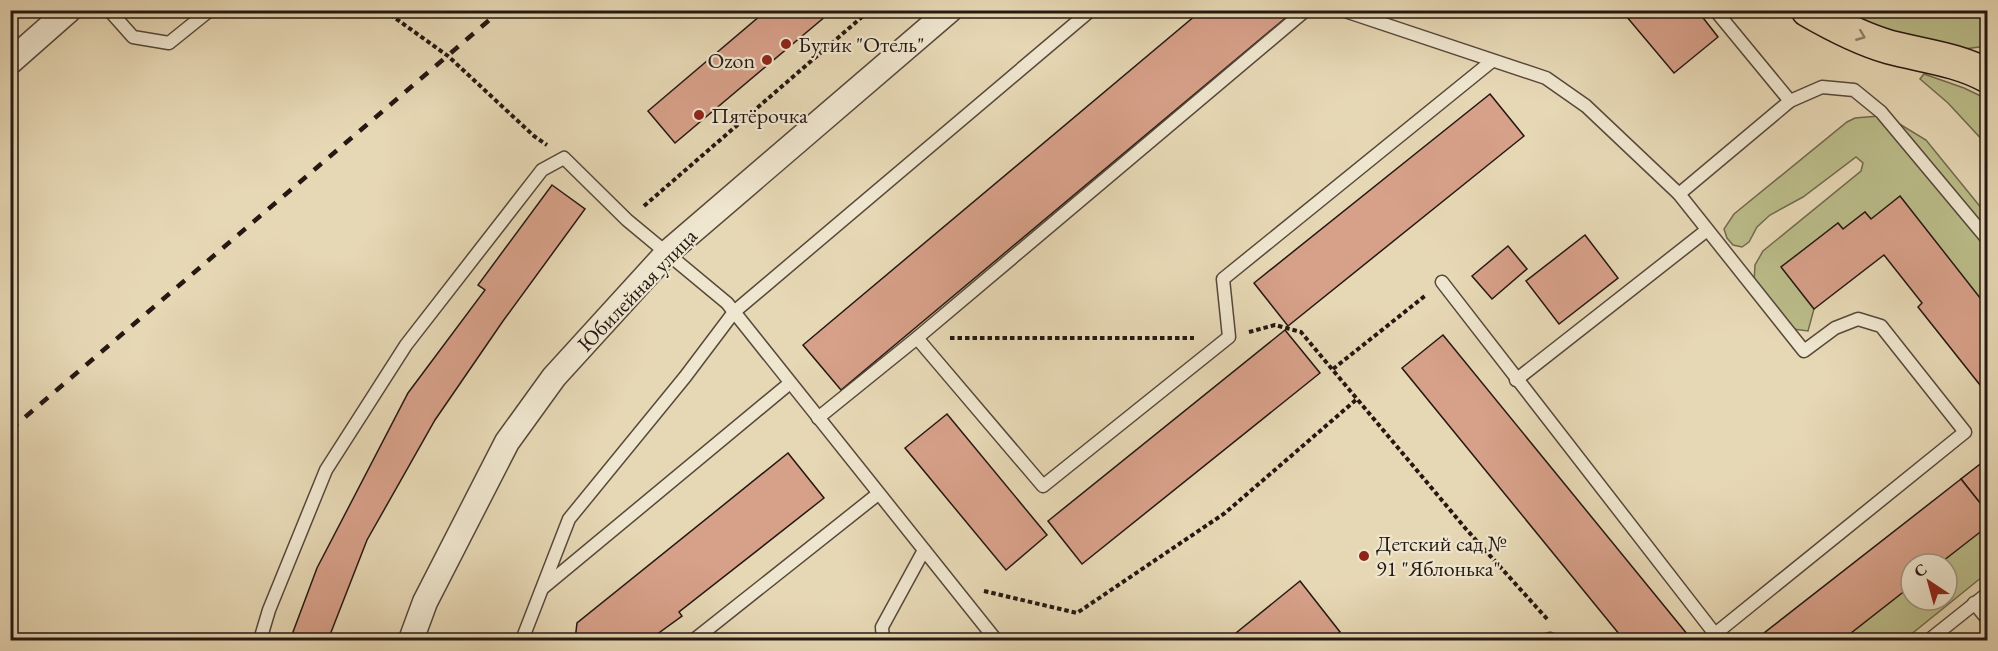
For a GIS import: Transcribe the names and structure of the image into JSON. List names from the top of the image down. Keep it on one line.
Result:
{"streets":{"street":["Юбилейная улица"]},"places":["Бутик \"Отель\"","Ozon","Пятёрочка","Детский сад № 91 \"Яблонька\""],"north":"top left"}
